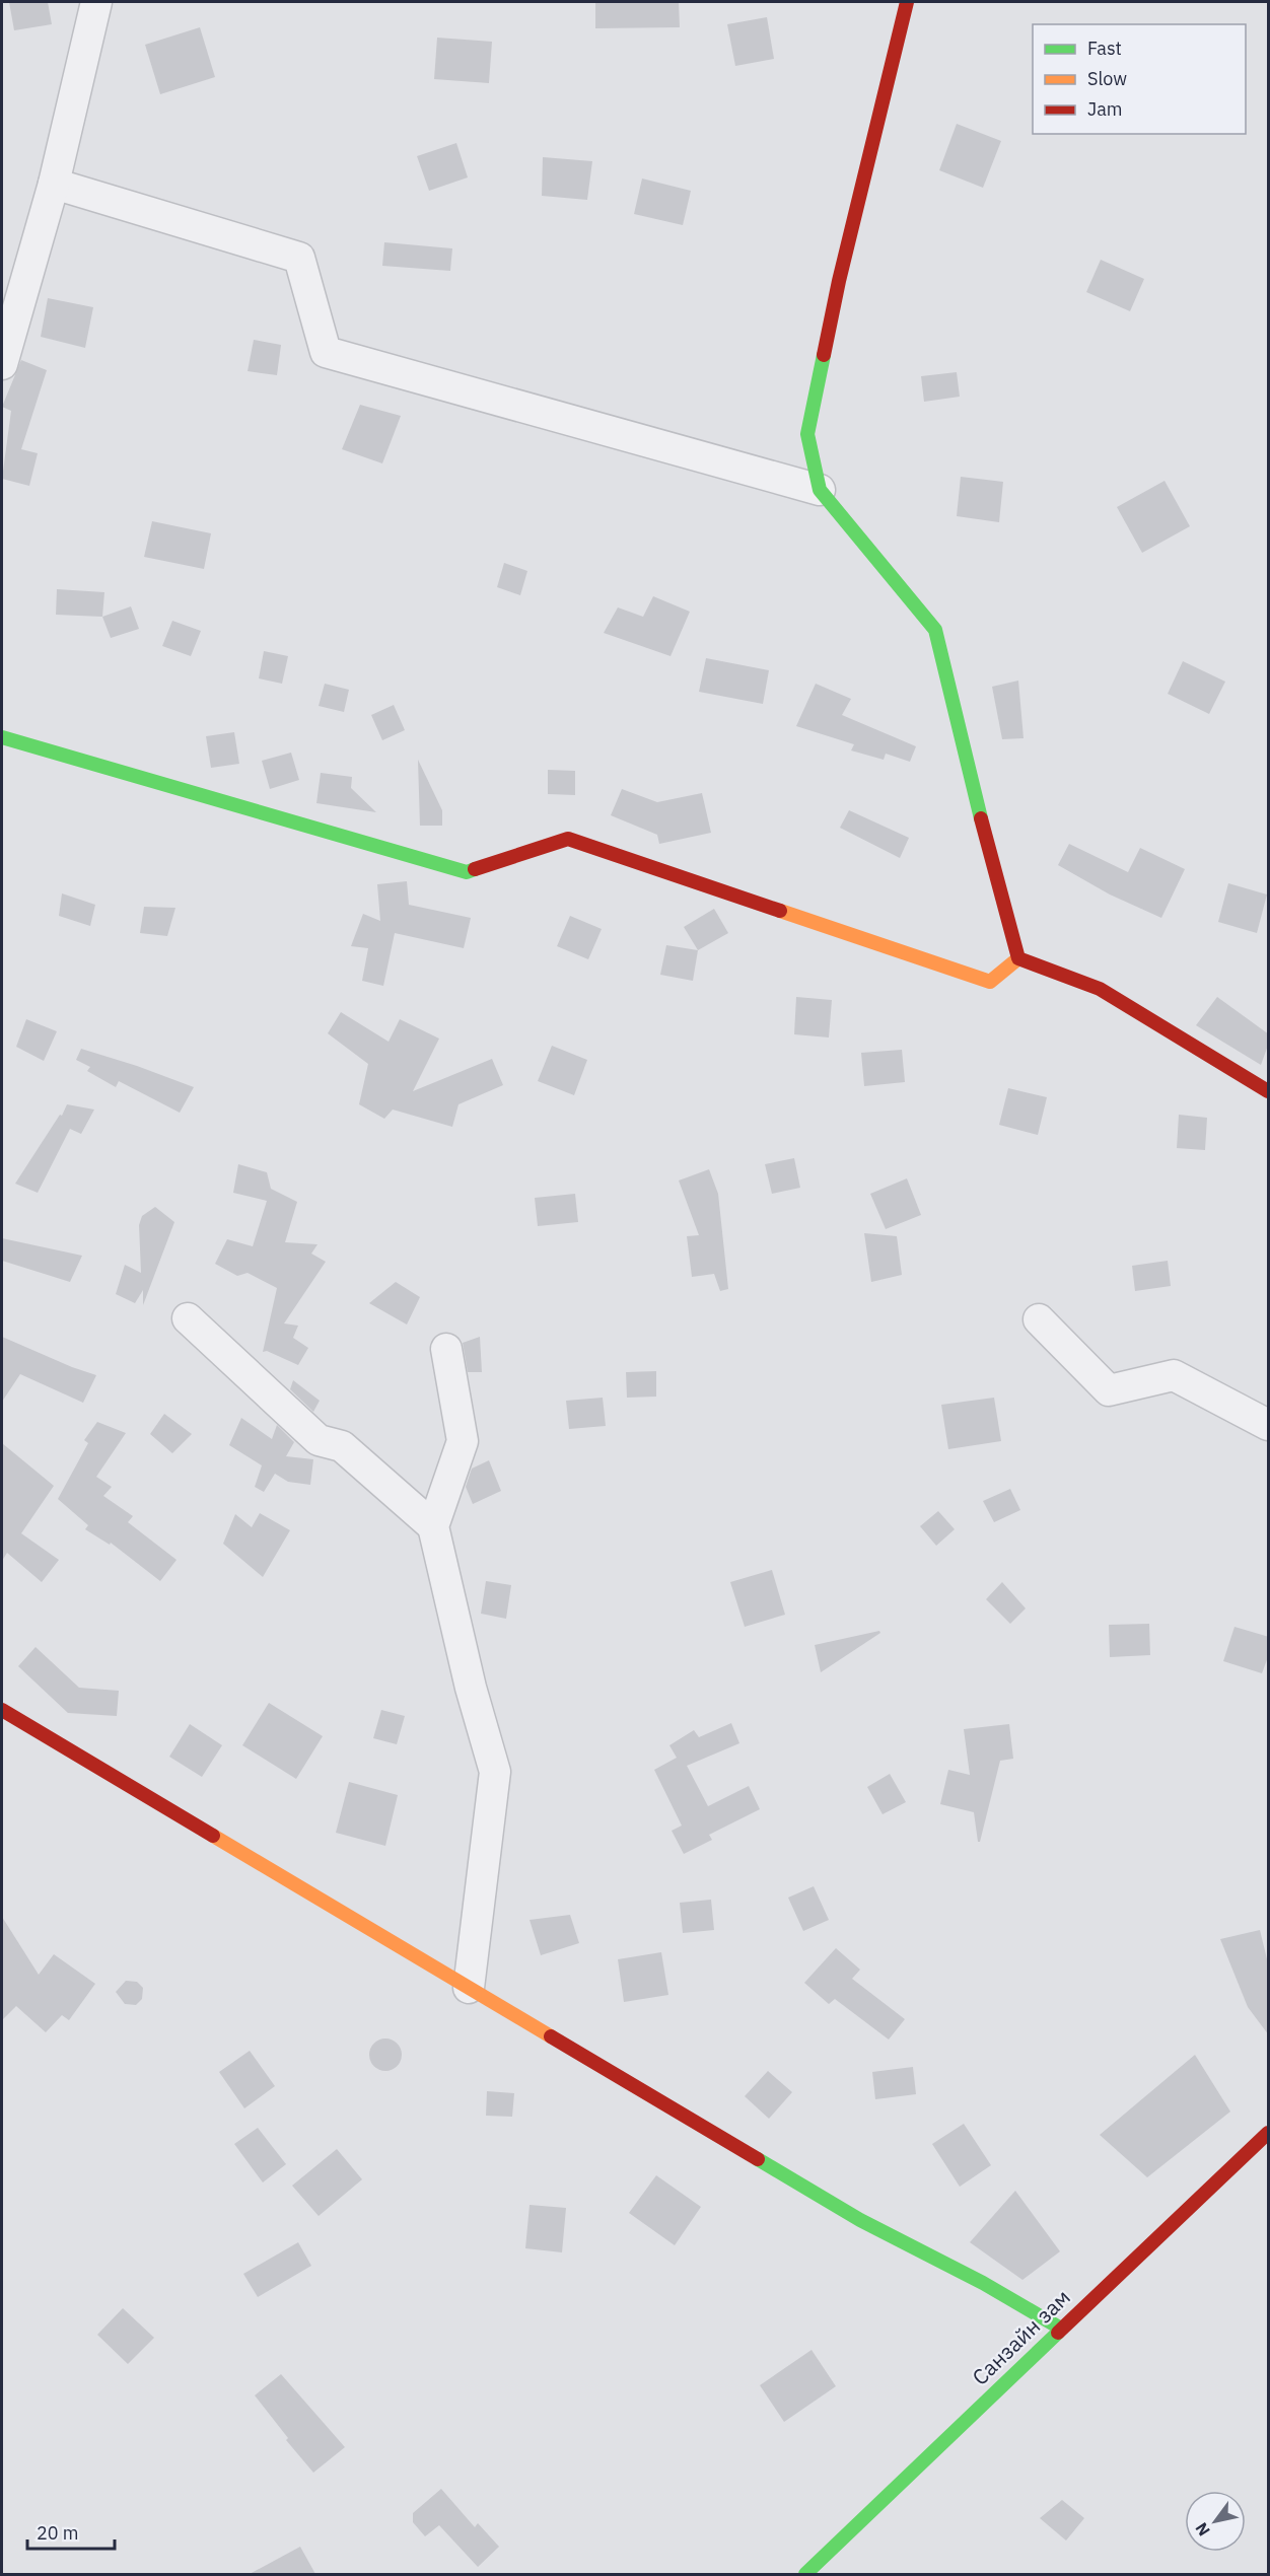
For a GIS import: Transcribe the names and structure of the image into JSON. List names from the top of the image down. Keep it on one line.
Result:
{"streets":{"street":["Санзайн зам"]},"legend":["Fast","Slow","Jam"],"scale_bar":"20 m","north":"bottom left"}
